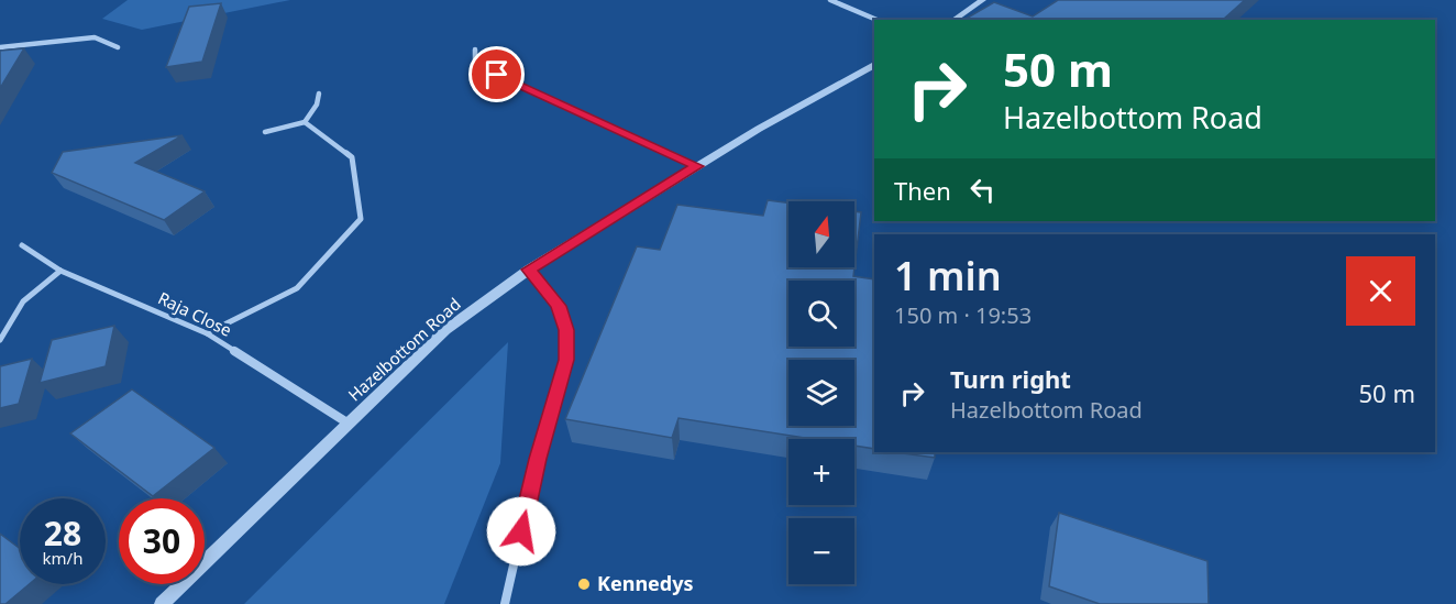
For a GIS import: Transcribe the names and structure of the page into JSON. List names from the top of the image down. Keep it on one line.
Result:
{"streets":{"street":["Raja Close","Hazelbottom Road"]},"crossings":[["Raja Close","Hazelbottom Road"]],"places":["Kennedys"],"north":"top","page":{"turn":["50 m","Hazelbottom Road"],"then":"Then","map_buttons":["+","−"],"heading":["1 min","150 m · 19:53"],"list":[{"name":"Turn right","note":"Hazelbottom Road","value":"50 m"}],"speed":"28 km/h","limit":"30"}}
